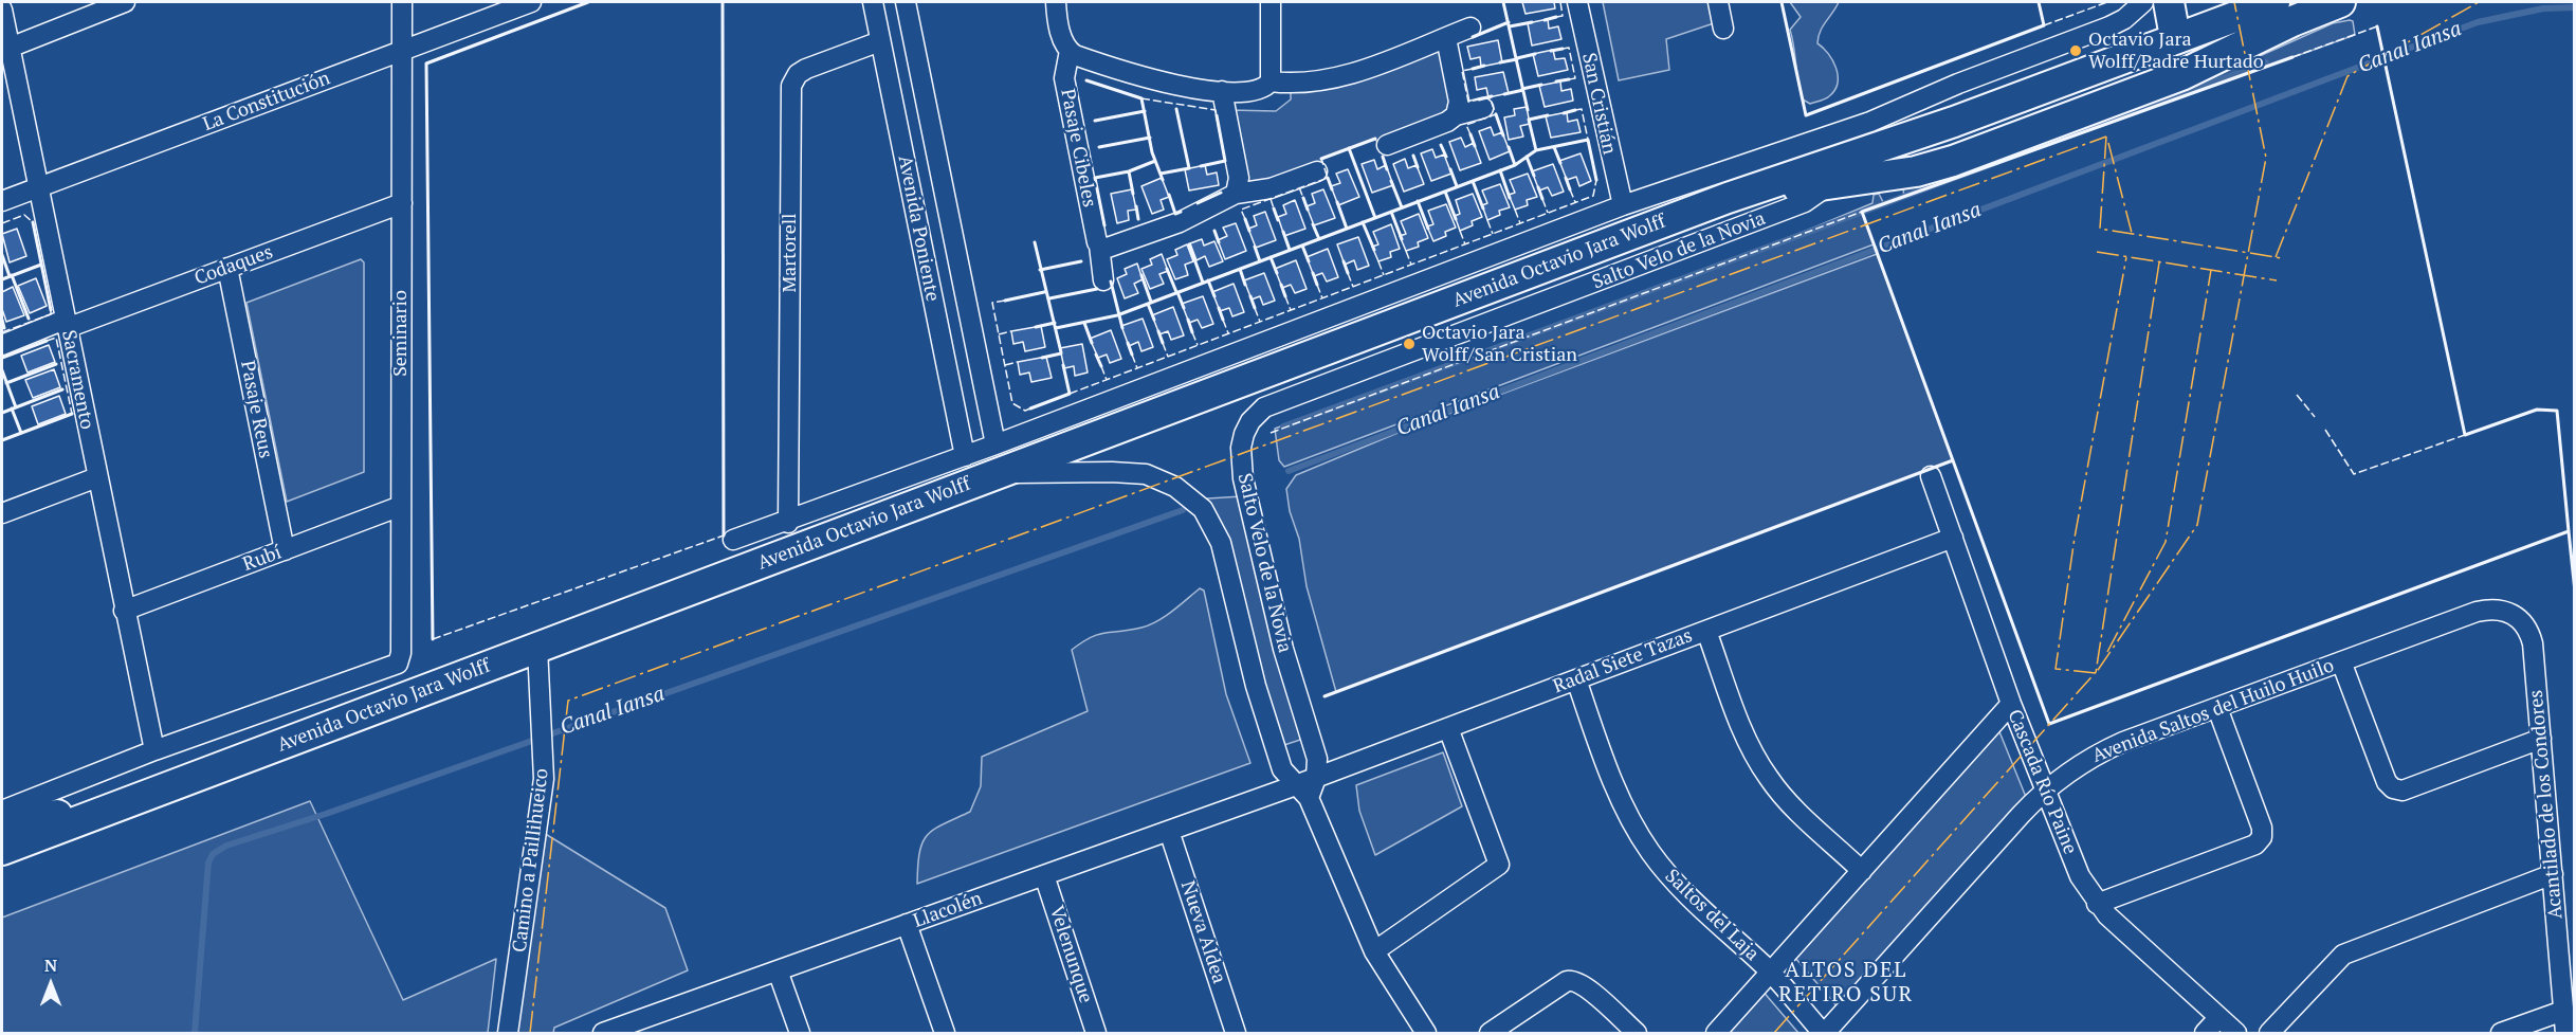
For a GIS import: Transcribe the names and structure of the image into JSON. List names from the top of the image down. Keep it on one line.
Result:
{"streets":{"main road":["Avenida Octavio Jara Wolff"],"street":["La Constitución","San Cristián","Pasaje Cibeles","Avenida Poniente","Salto Velo de la Novia","Martorell","Codaques","Seminario","Sacramento","Pasaje Reus","Rubí","Radal Siete Tazas","Avenida Saltos del Huilo Huilo","Cascada Río Paine","Acantilado de los Condores","Camino a Paillihueico","Llacolén","Saltos del Laja","Nueva Aldea","Velenunque"]},"crossings":[["La Constitución","Seminario"],["La Constitución","Sacramento"],["San Cristián","Avenida Octavio Jara Wolff"],["Avenida Poniente","Salto Velo de la Novia"],["Avenida Poniente","Martorell"],["Avenida Poniente","Avenida Octavio Jara Wolff"],["Salto Velo de la Novia","Avenida Octavio Jara Wolff"],["Salto Velo de la Novia","Radal Siete Tazas"],["Salto Velo de la Novia","Llacolén"],["Martorell","Avenida Octavio Jara Wolff"],["Avenida Octavio Jara Wolff","Seminario"],["Avenida Octavio Jara Wolff","Sacramento"],["Avenida Octavio Jara Wolff","Camino a Paillihueico"],["Codaques","Seminario"],["Codaques","Sacramento"],["Codaques","Pasaje Reus"],["Seminario","Rubí"],["Sacramento","Rubí"],["Pasaje Reus","Rubí"],["Radal Siete Tazas","Cascada Río Paine"],["Radal Siete Tazas","Saltos del Laja"],["Avenida Saltos del Huilo Huilo","Cascada Río Paine"],["Avenida Saltos del Huilo Huilo","Acantilado de los Condores"],["Avenida Saltos del Huilo Huilo","Saltos del Laja"],["Llacolén","Nueva Aldea"],["Llacolén","Velenunque"]],"districts":["ALTOS DEL RETIRO SUR"],"water":["Canal Iansa"],"places":["Octavio Jara Wolff/Padre Hurtado","Octavio Jara Wolff/San Cristian"],"north":"top"}
